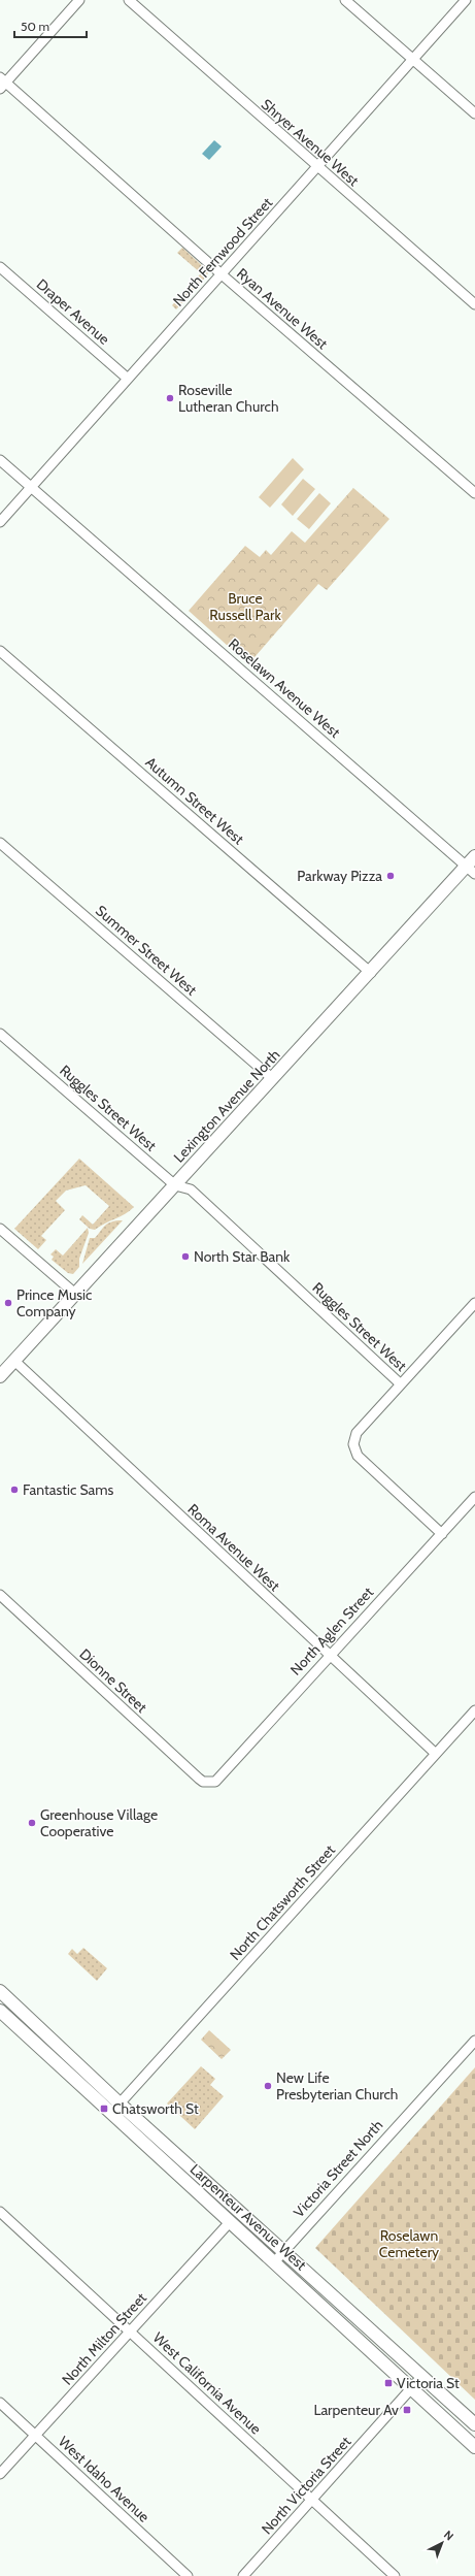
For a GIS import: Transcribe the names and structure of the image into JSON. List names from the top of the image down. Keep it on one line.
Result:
{"streets":{"main road":["Lexington Avenue North","Larpenteur Avenue West"],"street":["Shryer Avenue West","North Fernwood Street","Ryan Avenue West","Draper Avenue","Roselawn Avenue West","Autumn Street West","Summer Street West","Ruggles Street West","Roma Avenue West","North Aglen Street","Dionne Street","North Chatsworth Street","Victoria Street North","North Milton Street","West California Avenue","West Idaho Avenue","North Victoria Street"]},"crossings":[["Shryer Avenue West","North Fernwood Street"],["North Fernwood Street","Ryan Avenue West"],["North Fernwood Street","Draper Avenue"],["North Fernwood Street","Roselawn Avenue West"],["Roselawn Avenue West","Lexington Avenue North"],["Autumn Street West","Lexington Avenue North"],["Summer Street West","Lexington Avenue North"],["Lexington Avenue North","Ruggles Street West"],["Lexington Avenue North","Roma Avenue West"],["Roma Avenue West","North Aglen Street"],["Roma Avenue West","North Chatsworth Street"],["North Aglen Street","Dionne Street"],["North Chatsworth Street","Larpenteur Avenue West"],["Victoria Street North","Larpenteur Avenue West"],["Larpenteur Avenue West","North Milton Street"],["Larpenteur Avenue West","North Victoria Street"],["North Milton Street","West California Avenue"],["North Milton Street","West Idaho Avenue"],["West California Avenue","North Victoria Street"]],"parks":["Bruce Russell Park","Roselawn Cemetery"],"places":{"other":["Roseville Lutheran Church","Parkway Pizza","North Star Bank","Prince Music Company","Fantastic Sams","Greenhouse Village Cooperative","New Life Presbyterian Church"],"transit":["Chatsworth St","Victoria St","Larpenteur Av"]},"scale_bar":"50 m","north":"top right"}
